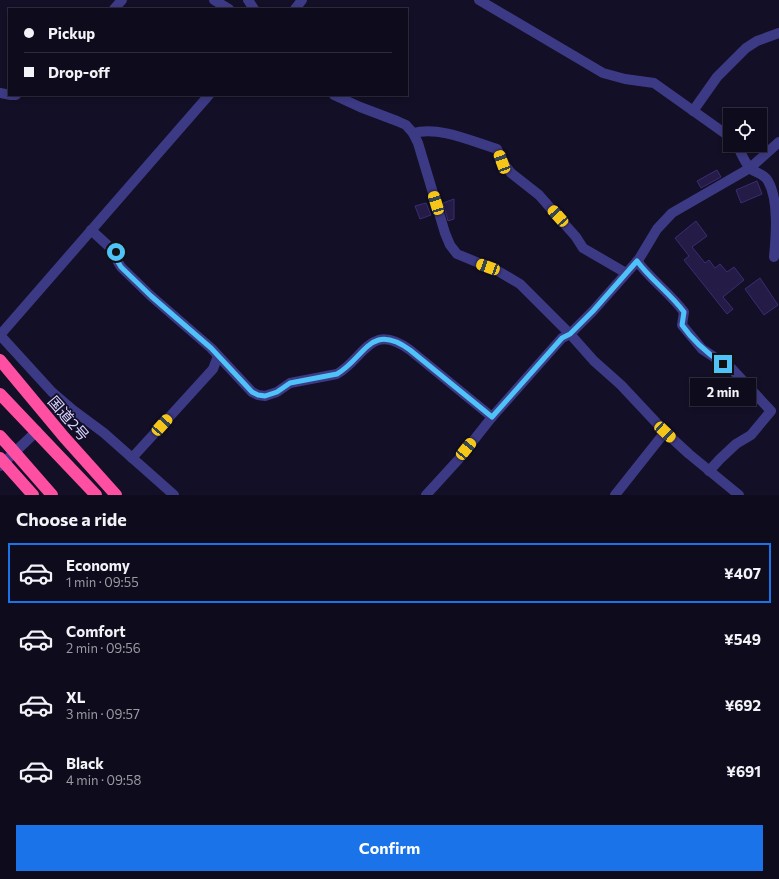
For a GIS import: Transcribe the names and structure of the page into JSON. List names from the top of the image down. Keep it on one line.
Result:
{"streets":{"highway":["国道2号"]},"page":{"banner":["Pickup","Drop-off"],"bubble":"2 min","heading":"Choose a ride","list":[{"name":"Economy","note":"1 min · 09:55","value":"¥407"},{"name":"Comfort","note":"2 min · 09:56","value":"¥549"},{"name":"XL","note":"3 min · 09:57","value":"¥692"},{"name":"Black","note":"4 min · 09:58","value":"¥691"}],"buttons":"Confirm"}}
